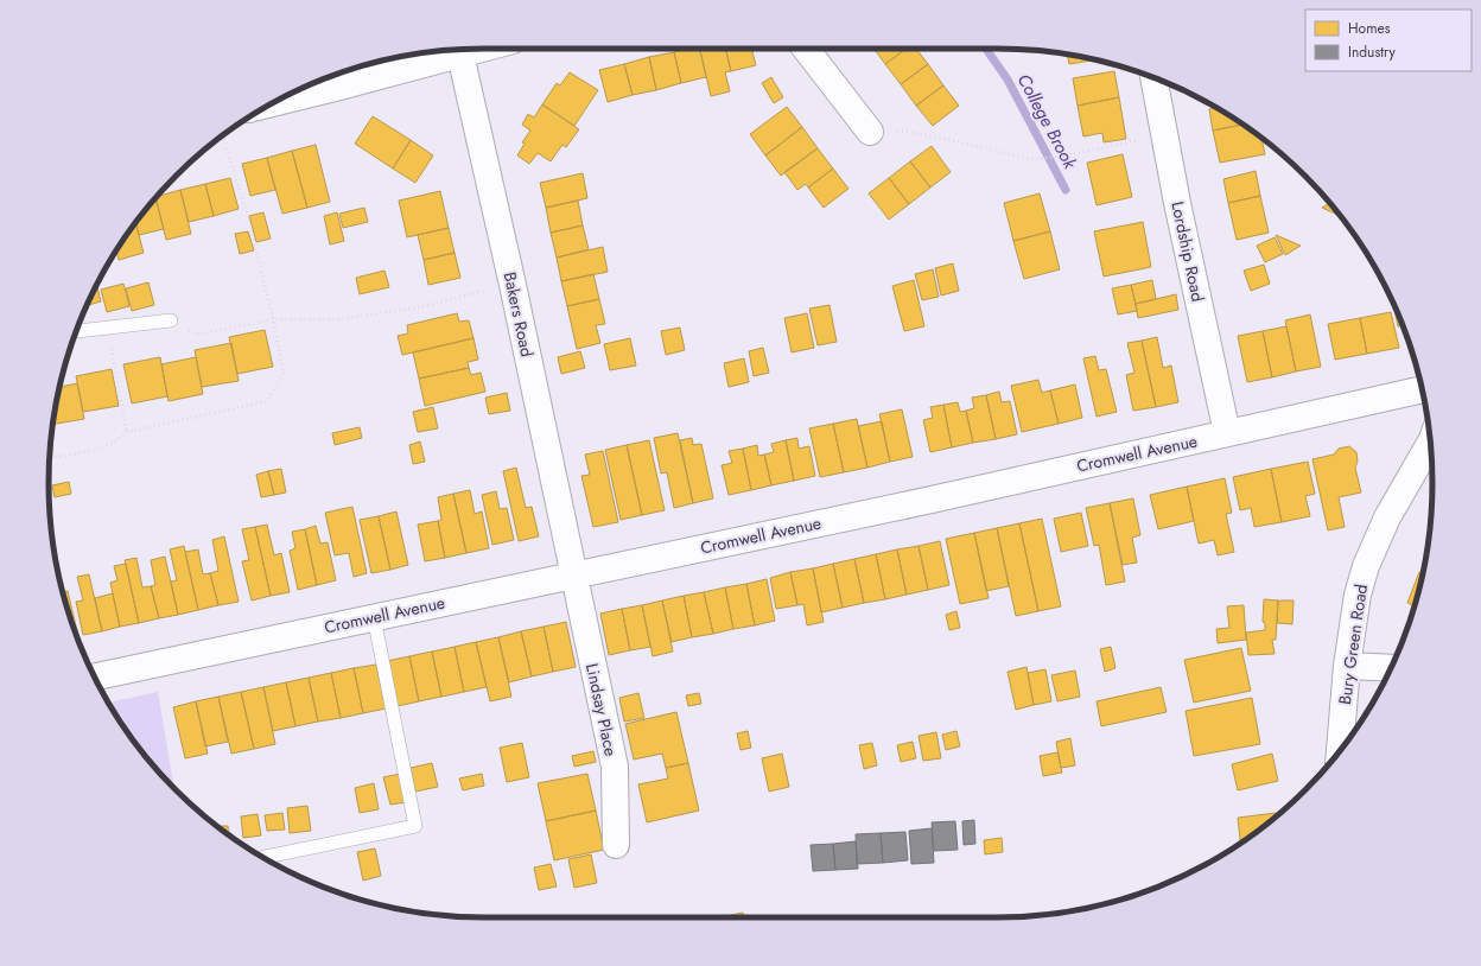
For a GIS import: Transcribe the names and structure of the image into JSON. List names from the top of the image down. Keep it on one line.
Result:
{"streets":{"street":["Lordship Road","Bakers Road","Cromwell Avenue","Bury Green Road","Lindsay Place"]},"crossings":[["Lordship Road","Cromwell Avenue"],["Bakers Road","Cromwell Avenue"],["Bakers Road","Lindsay Place"],["Cromwell Avenue","Lindsay Place"]],"water":["College Brook"],"legend":["Homes","Industry"]}
